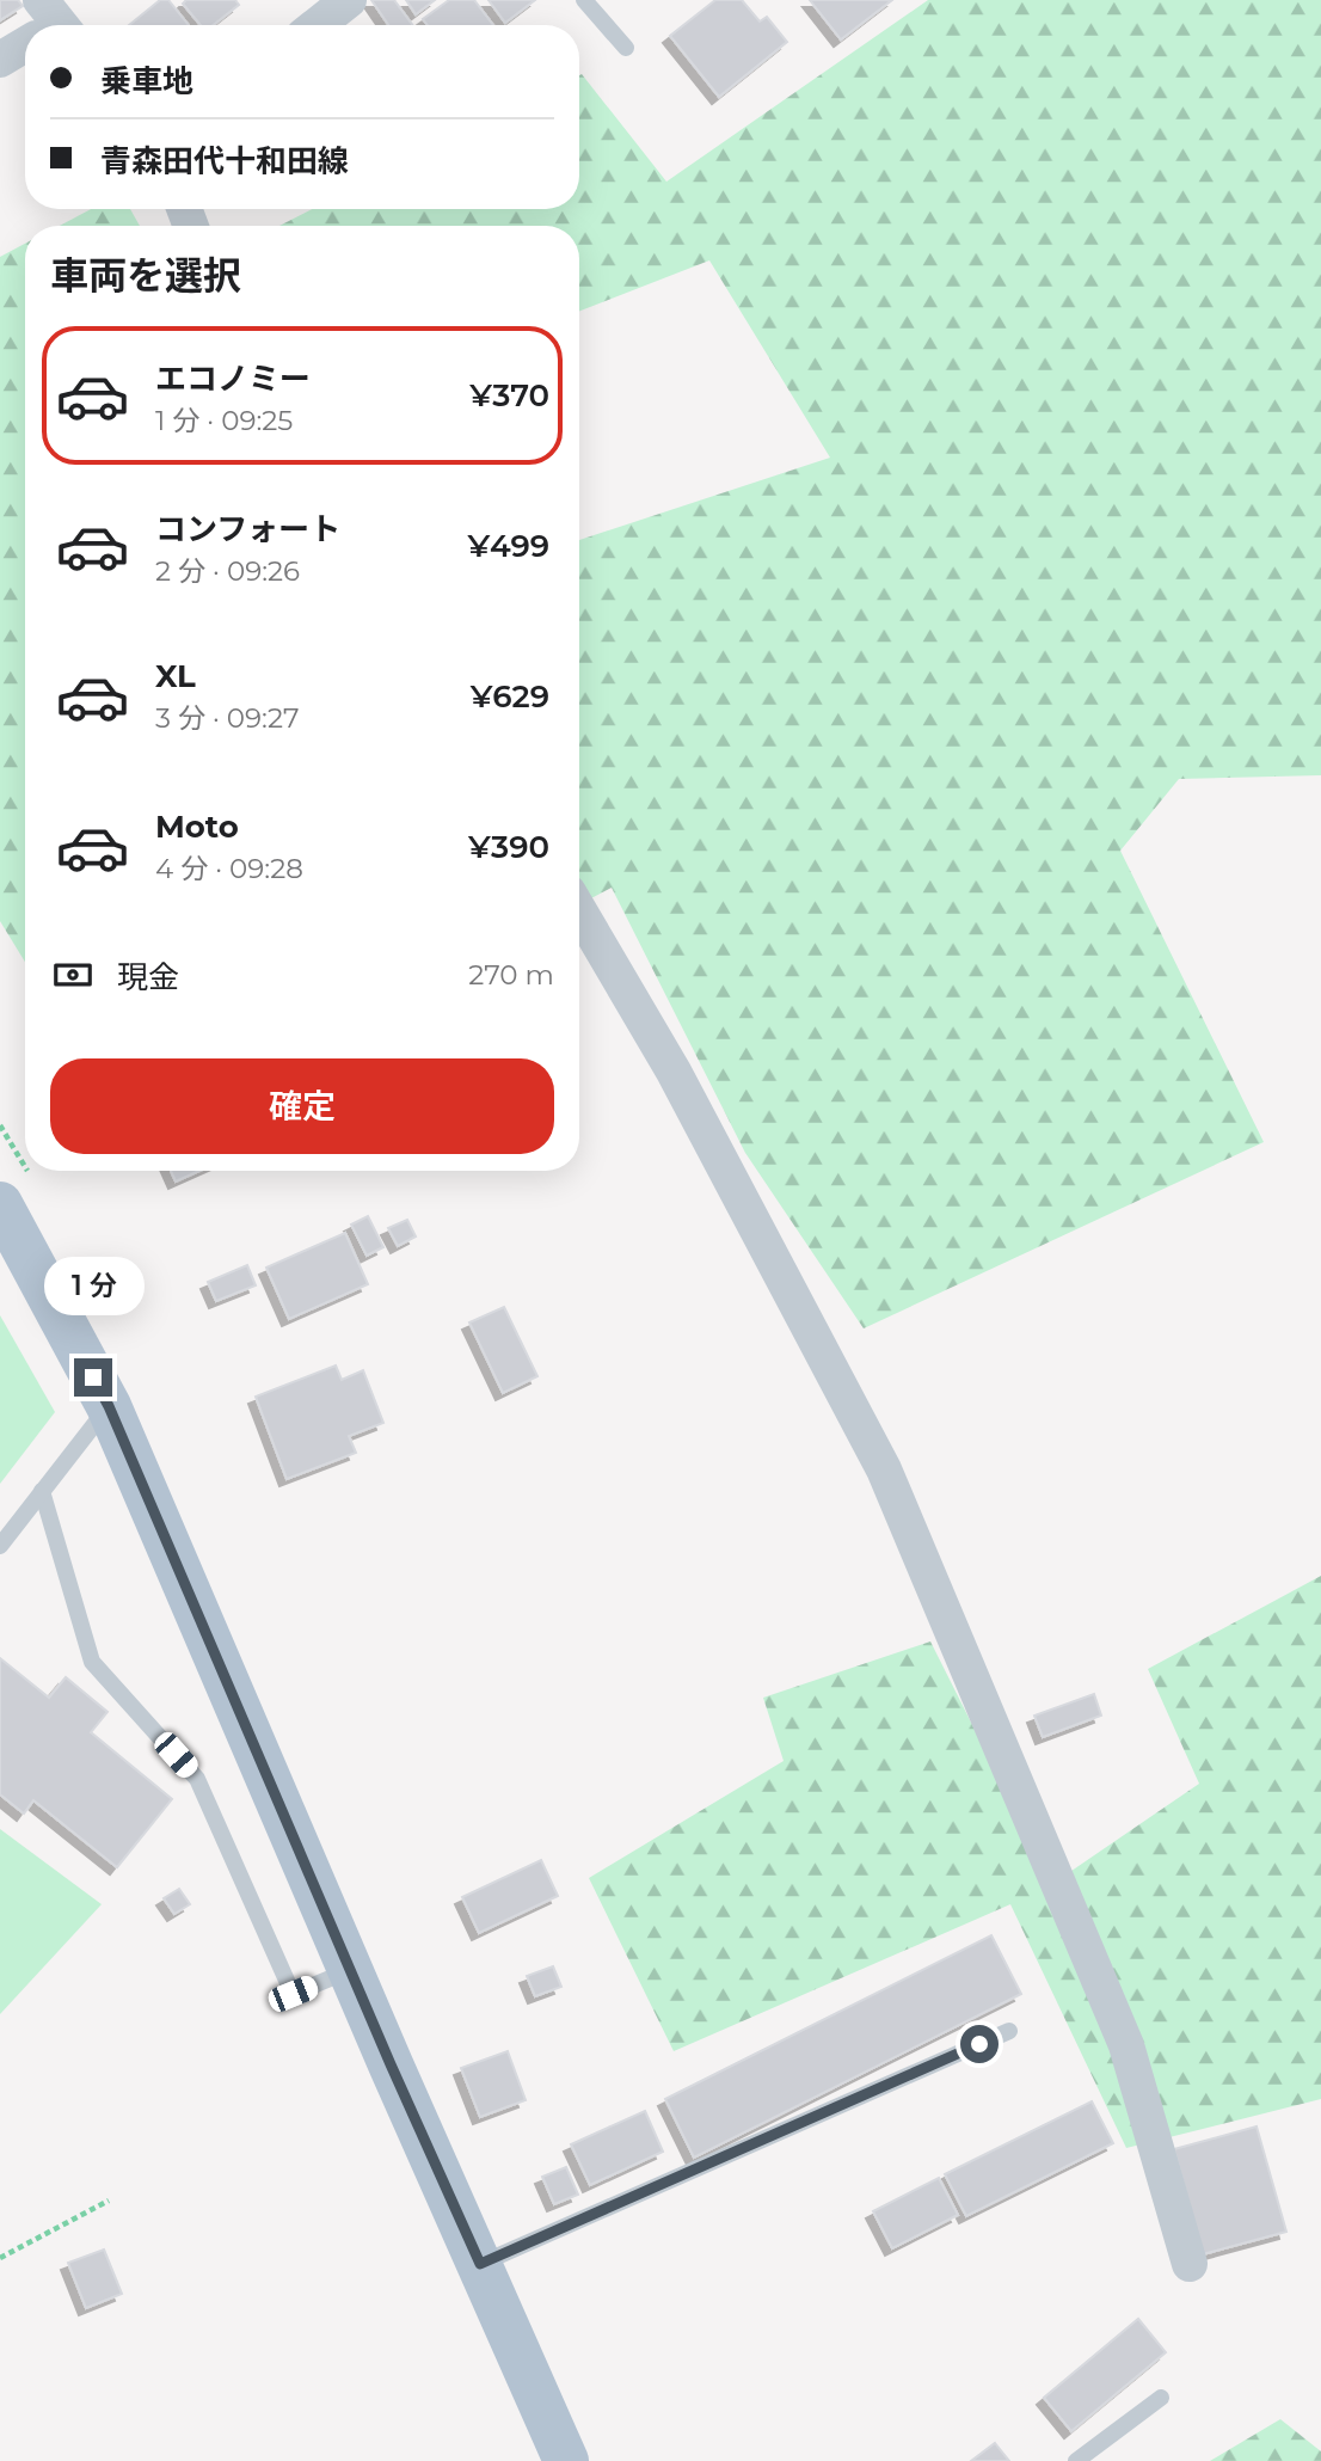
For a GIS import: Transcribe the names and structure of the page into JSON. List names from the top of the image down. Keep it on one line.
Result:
{"page":{"banner":["乗車地","青森田代十和田線"],"heading":"車両を選択","list":[{"name":"エコノミー","note":"1 分 · 09:25","value":"¥370"},{"name":"コンフォート","note":"2 分 · 09:26","value":"¥499"},{"name":"XL","note":"3 分 · 09:27","value":"¥629"},{"name":"Moto","note":"4 分 · 09:28","value":"¥390"}],"pay":["現金","270 m"],"buttons":"確定","bubble":"1 分"}}
